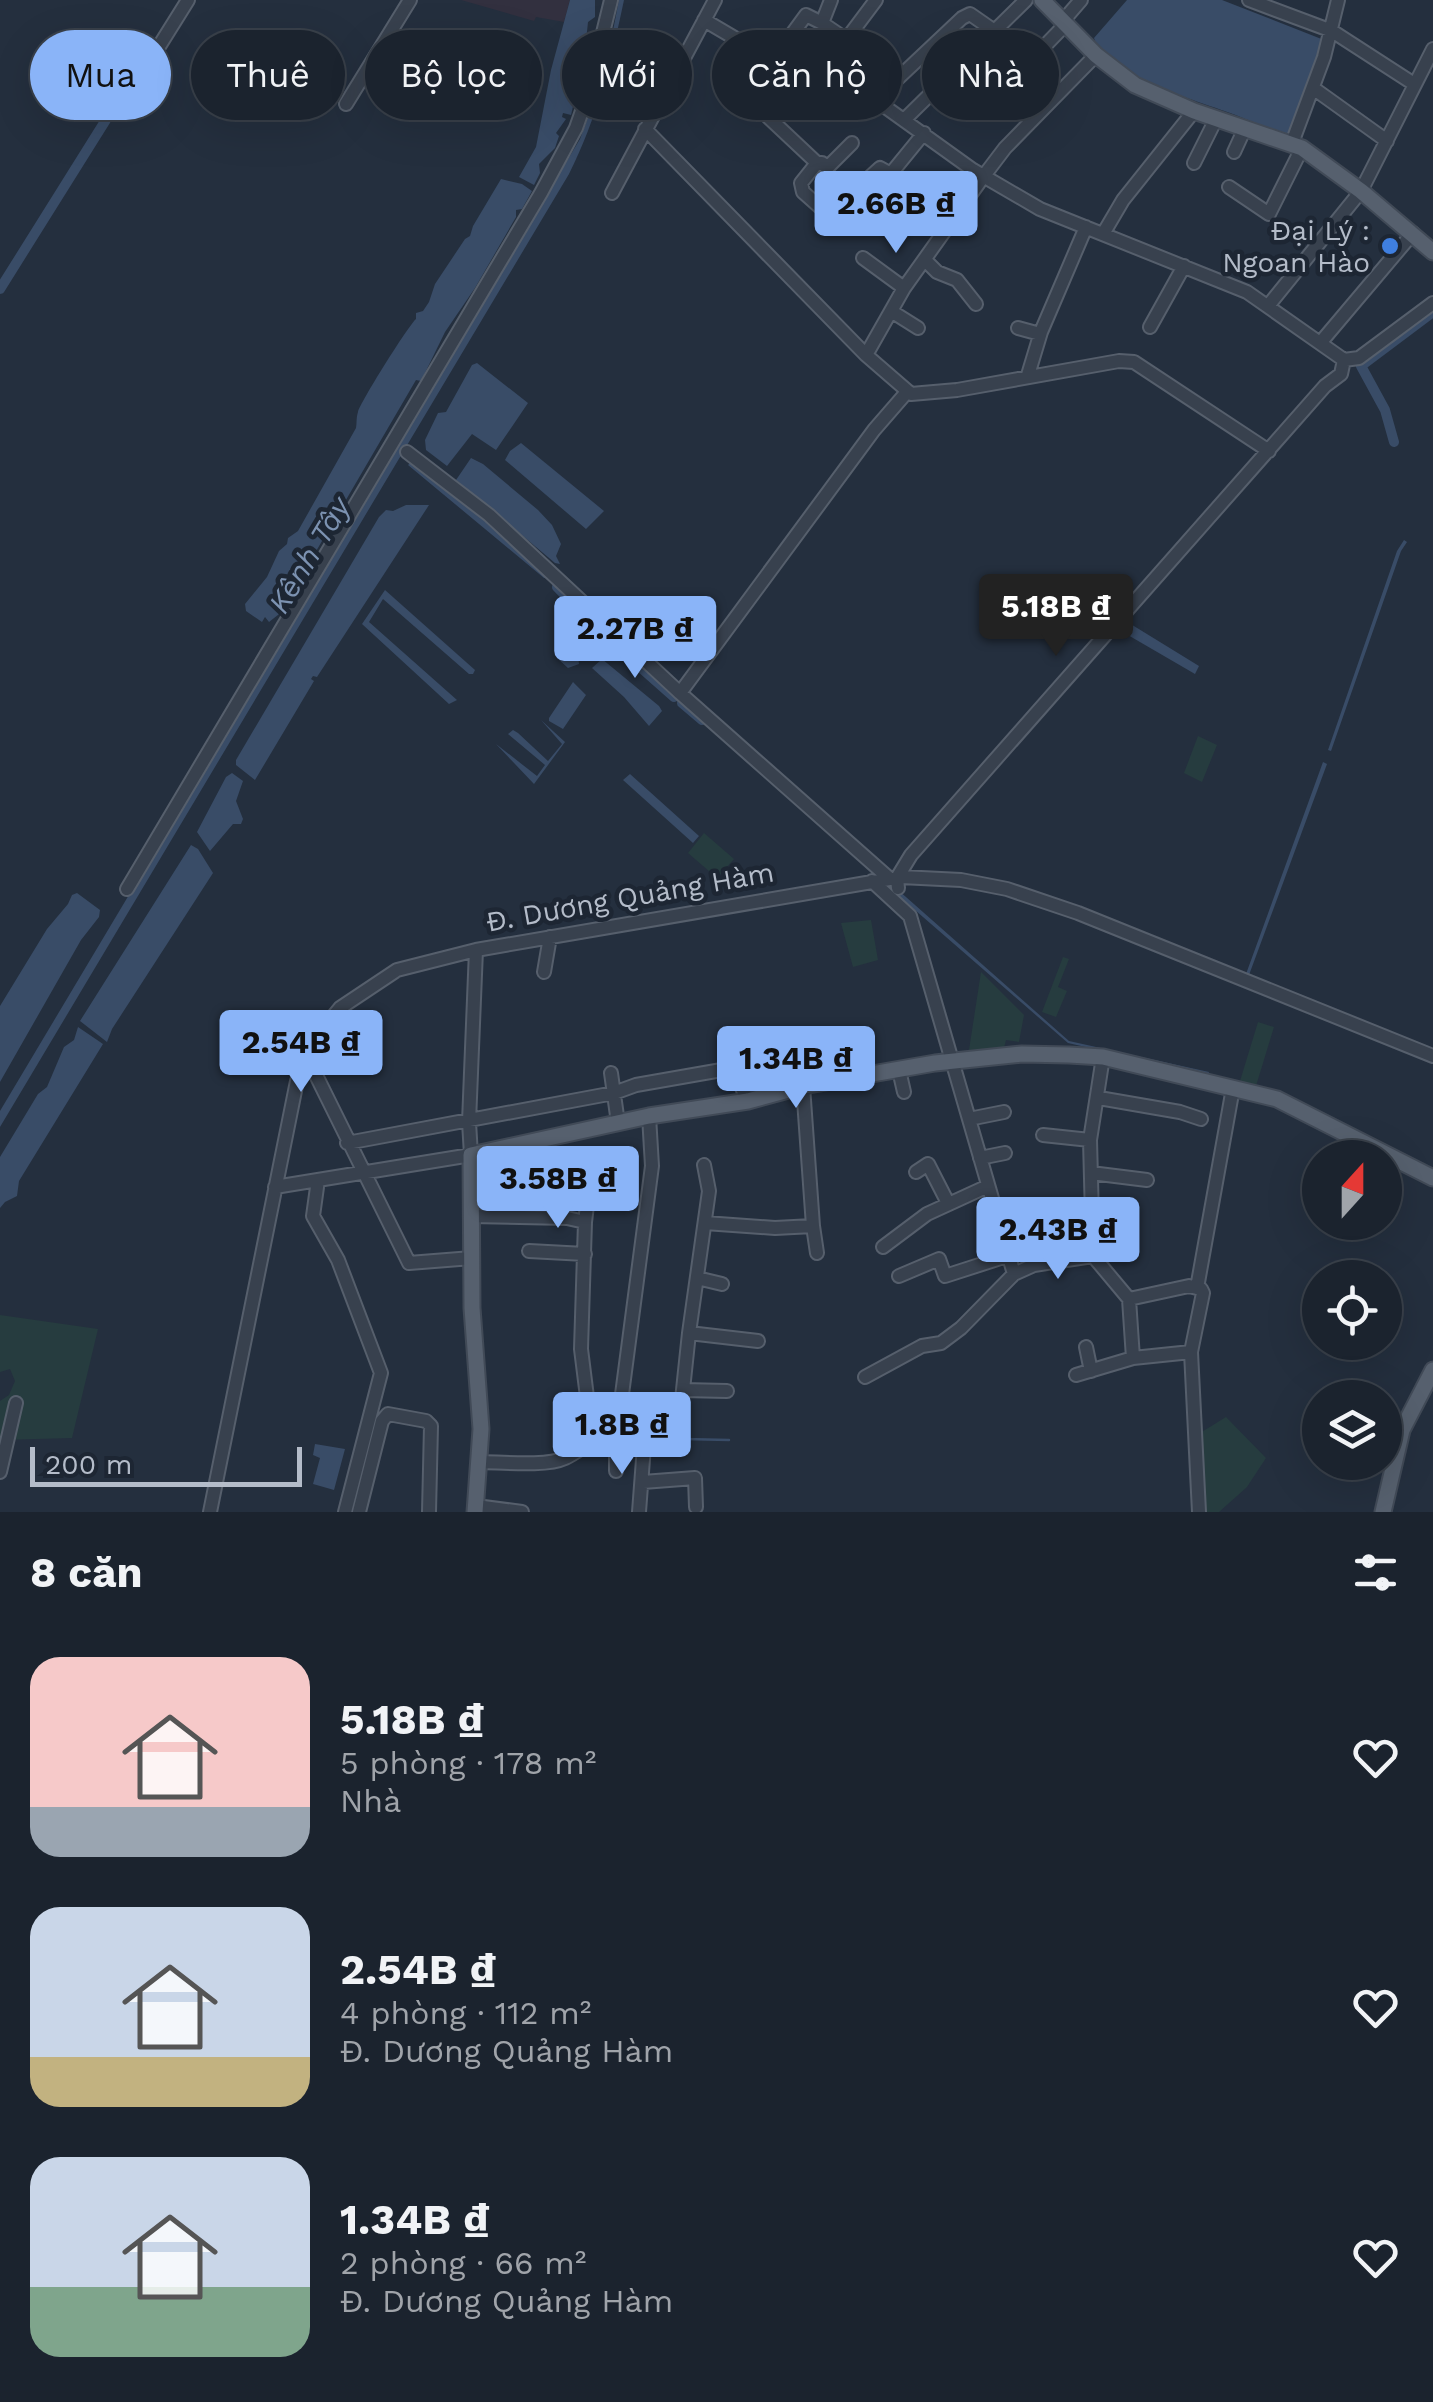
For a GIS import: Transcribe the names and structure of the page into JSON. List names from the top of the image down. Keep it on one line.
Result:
{"streets":{"street":["Đ. Dương Quảng Hàm"]},"water":["Kênh Tây"],"places":["Đại Lý : Ngoan Hào"],"scale_bar":"200 m","north":"top","page":{"chip":["Mua","Thuê","Bộ lọc","Mới","Căn hộ","Nhà"],"price":["2.66B ₫","5.18B ₫","2.27B ₫","2.54B ₫","1.34B ₫","3.58B ₫","2.43B ₫","1.8B ₫"],"scale":"200 m","heading":"8 căn","list":[{"name":"5.18B ₫","note":"5 phòng · 178 m² · Nhà"},{"name":"2.54B ₫","note":"4 phòng · 112 m² · Đ. Dương Quảng Hàm"},{"name":"1.34B ₫","note":"2 phòng · 66 m² · Đ. Dương Quảng Hàm"}]}}
